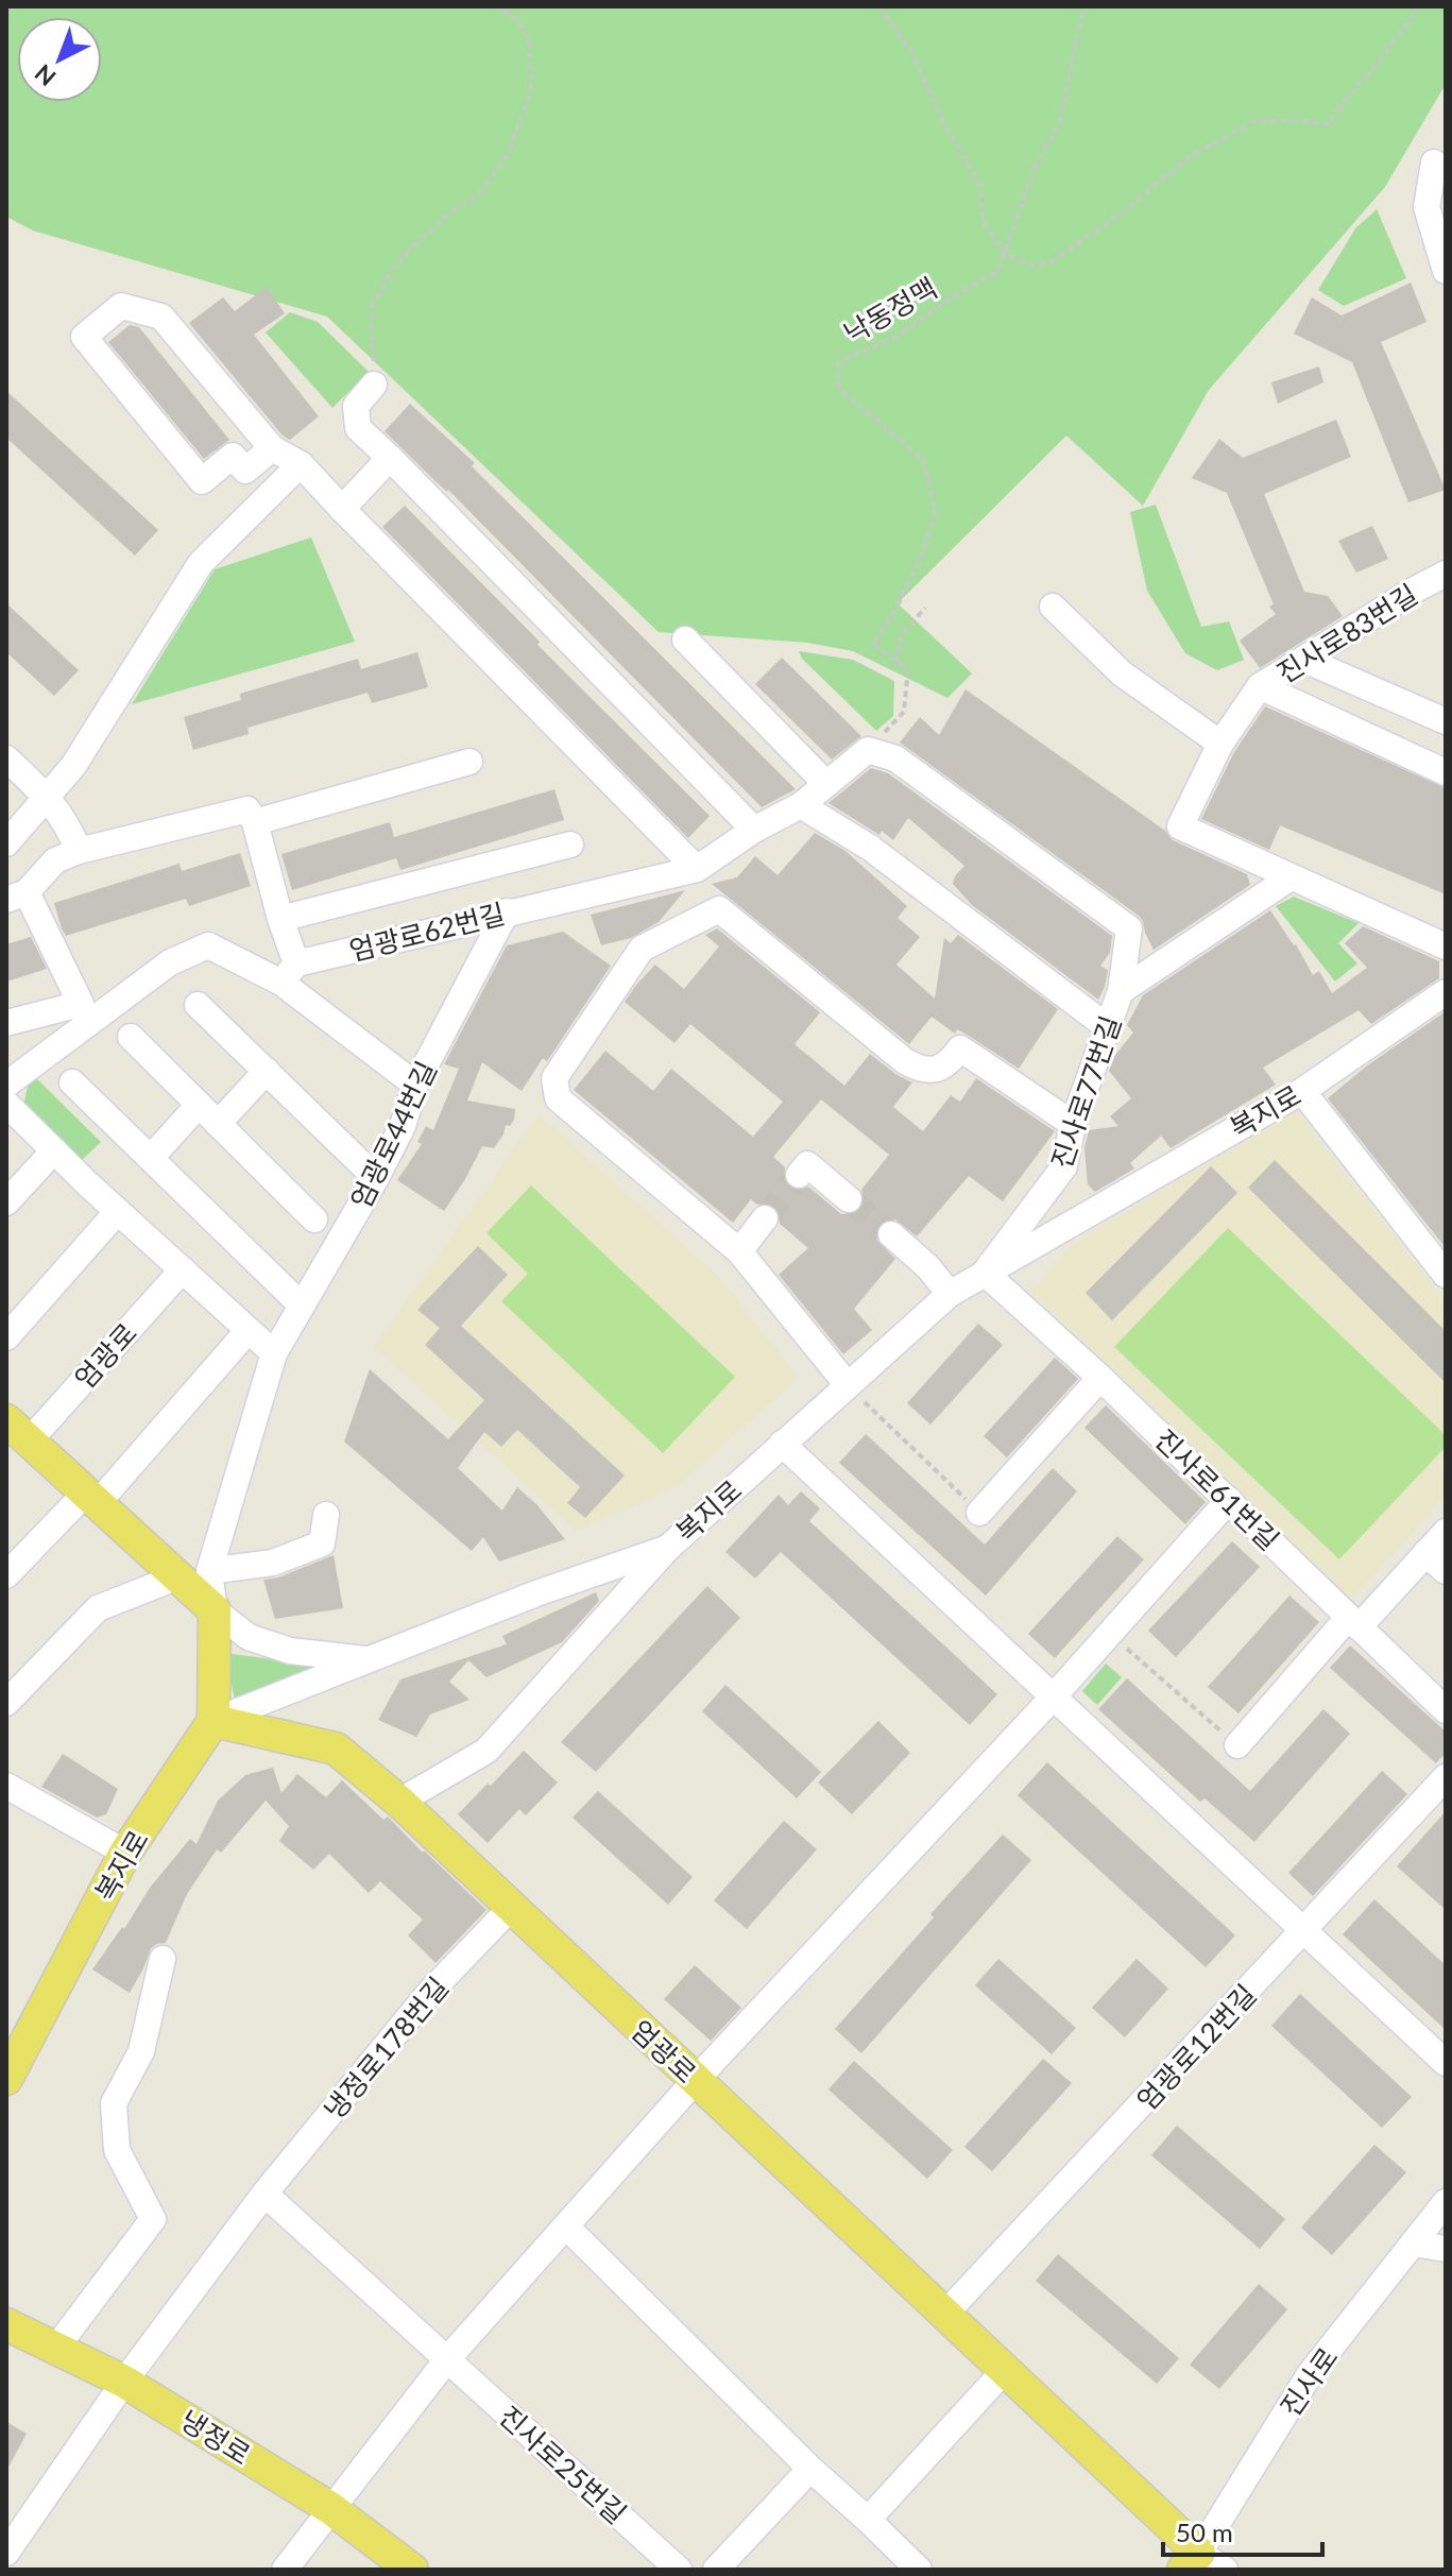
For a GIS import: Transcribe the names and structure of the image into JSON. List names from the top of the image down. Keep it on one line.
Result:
{"streets":{"main road":["복지로","엄광로","냉정로"],"street":["진사로83번길","엄광로62번길","진사로77번길","엄광로44번길","진사로61번길","엄광로12번길","냉정로178번길","진사로","진사로25번길"],"path":["낙동정맥"]},"crossings":[["낙동정맥","엄광로62번길"],["엄광로62번길","엄광로44번길"],["진사로77번길","복지로"],["진사로77번길","진사로61번길"],["복지로","엄광로"],["복지로","진사로61번길"],["엄광로44번길","엄광로"],["엄광로","엄광로12번길"],["엄광로","냉정로178번길"],["엄광로","진사로"],["냉정로178번길","냉정로"],["냉정로178번길","진사로25번길"]],"scale_bar":"50 m","north":"bottom left"}
